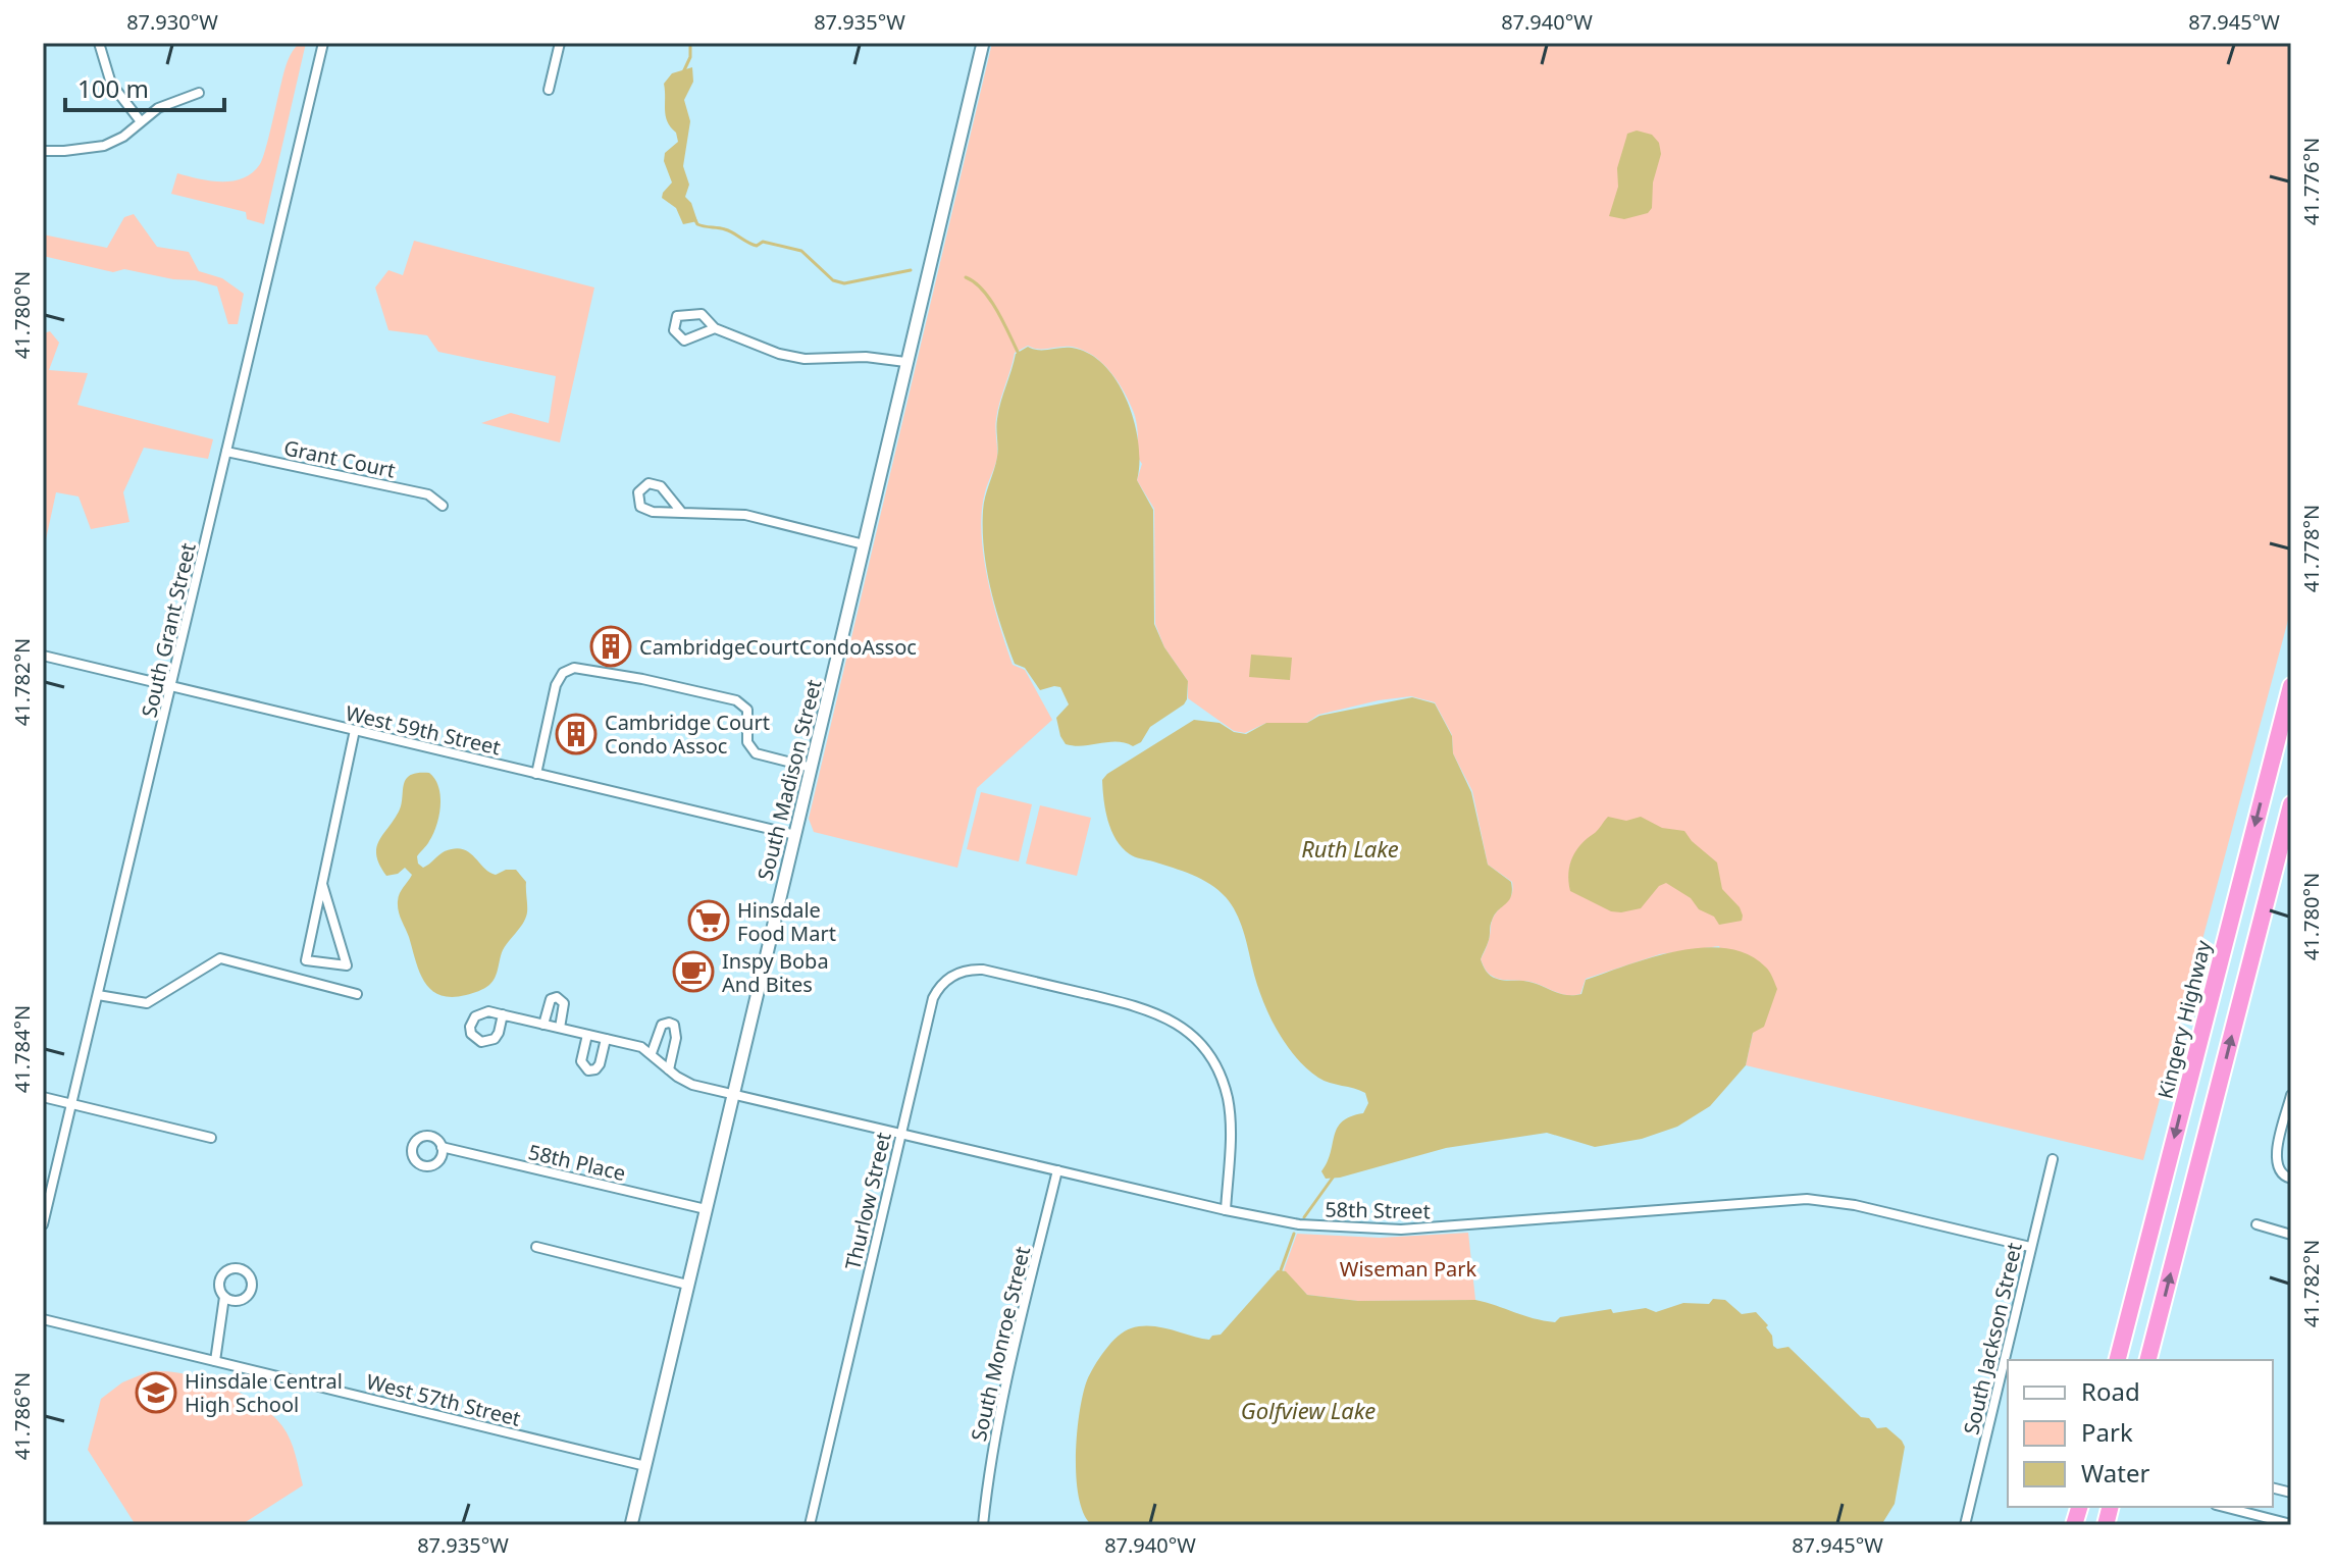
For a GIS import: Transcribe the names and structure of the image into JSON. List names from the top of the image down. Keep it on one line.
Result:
{"streets":{"highway":["Kingery Highway"],"street":["Grant Court","South Grant Street","West 59th Street","South Madison Street","58th Place","Thurlow Street","58th Street","South Jackson Street","South Monroe Street","West 57th Street"]},"crossings":[["Grant Court","South Grant Street"],["South Grant Street","West 59th Street"],["West 59th Street","South Madison Street"],["South Madison Street","58th Place"],["South Madison Street","58th Street"],["South Madison Street","West 57th Street"],["Thurlow Street","58th Street"],["58th Street","South Jackson Street"],["58th Street","South Monroe Street"]],"water":["Ruth Lake","Golfview Lake"],"parks":["Wiseman Park"],"places":{"building":["CambridgeCourtCondoAssoc","Cambridge Court Condo Assoc"],"supermarket":["Hinsdale Food Mart"],"cafe":["Inspy Boba And Bites"],"school or university":["Hinsdale Central High School"]},"legend":["Road","Park","Water"],"scale_bar":"100 m","coordinates":["87.930°W","87.935°W","87.940°W","87.945°W","41.776°N","41.780°N","41.778°N","41.782°N","41.784°N","41.786°N"]}
